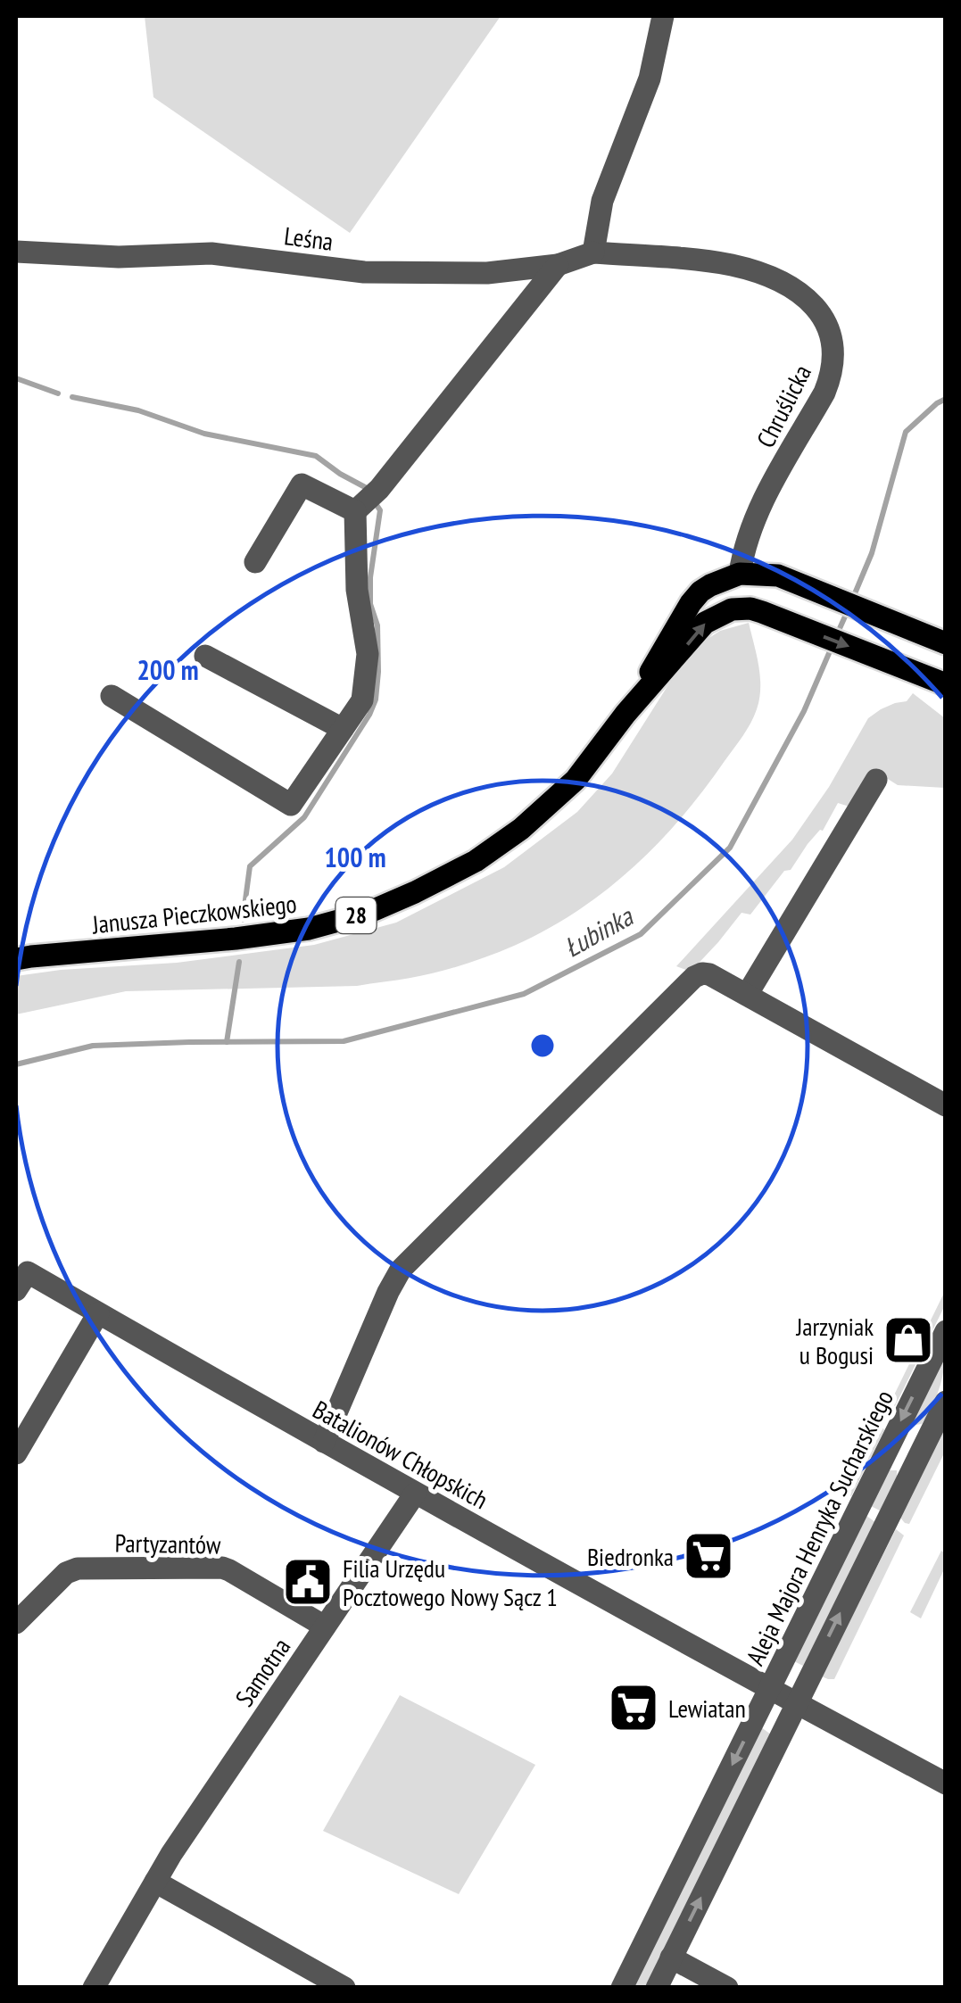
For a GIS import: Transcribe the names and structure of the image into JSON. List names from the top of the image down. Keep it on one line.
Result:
{"streets":{"main road":["Janusza Pieczkowskiego","28"],"street":["Leśna","Chruślicka","Batalionów Chłopskich","Aleja Majora Henryka Sucharskiego","Partyzantów","Samotna"]},"crossings":[["Leśna","Chruślicka"],["Chruślicka","Janusza Pieczkowskiego"],["Batalionów Chłopskich","Aleja Majora Henryka Sucharskiego"],["Batalionów Chłopskich","Samotna"],["Partyzantów","Samotna"]],"water":["Łubinka"],"places":{"shop":["Jarzyniak u Bogusi"],"supermarket":["Biedronka","Lewiatan"],"public building":["Filia Urzędu Pocztowego Nowy Sącz 1"]},"rings":["200 m","100 m"]}
